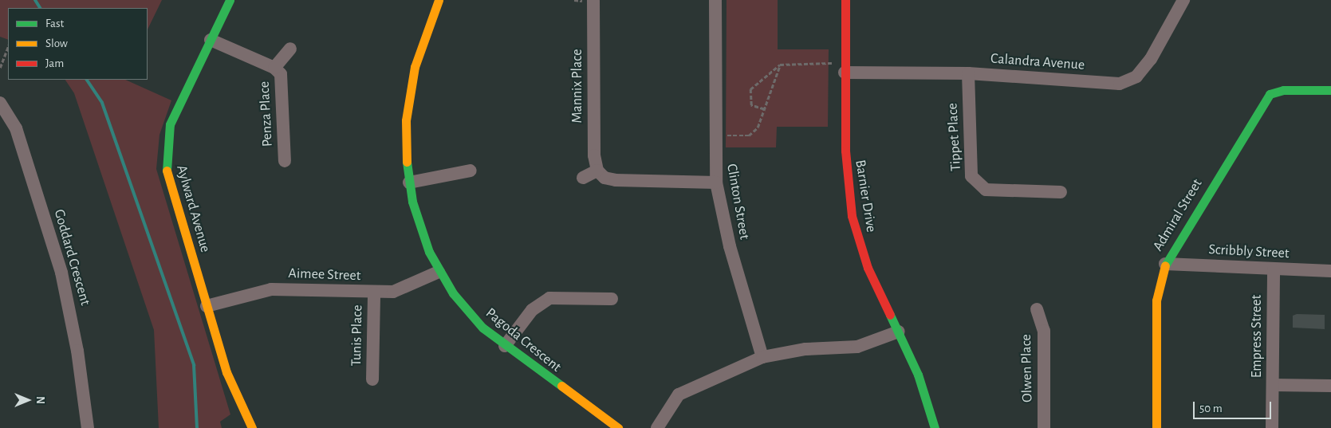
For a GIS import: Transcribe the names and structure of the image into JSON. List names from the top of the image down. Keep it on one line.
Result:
{"streets":{"street":["Calandra Avenue","Mannix Place","Penza Place","Tippet Place","Barnier Drive","Clinton Street","Aylward Avenue","Admiral Street","Scribbly Street","Goddard Crescent","Aimee Street","Tunis Place","Empress Street","Pagoda Crescent","Olwen Place"]},"crossings":[["Calandra Avenue","Tippet Place"],["Calandra Avenue","Barnier Drive"],["Penza Place","Aylward Avenue"],["Aylward Avenue","Aimee Street"],["Admiral Street","Scribbly Street"],["Scribbly Street","Empress Street"],["Aimee Street","Tunis Place"],["Aimee Street","Pagoda Crescent"]],"legend":["Fast","Slow","Jam"],"scale_bar":"50 m","north":"right"}
